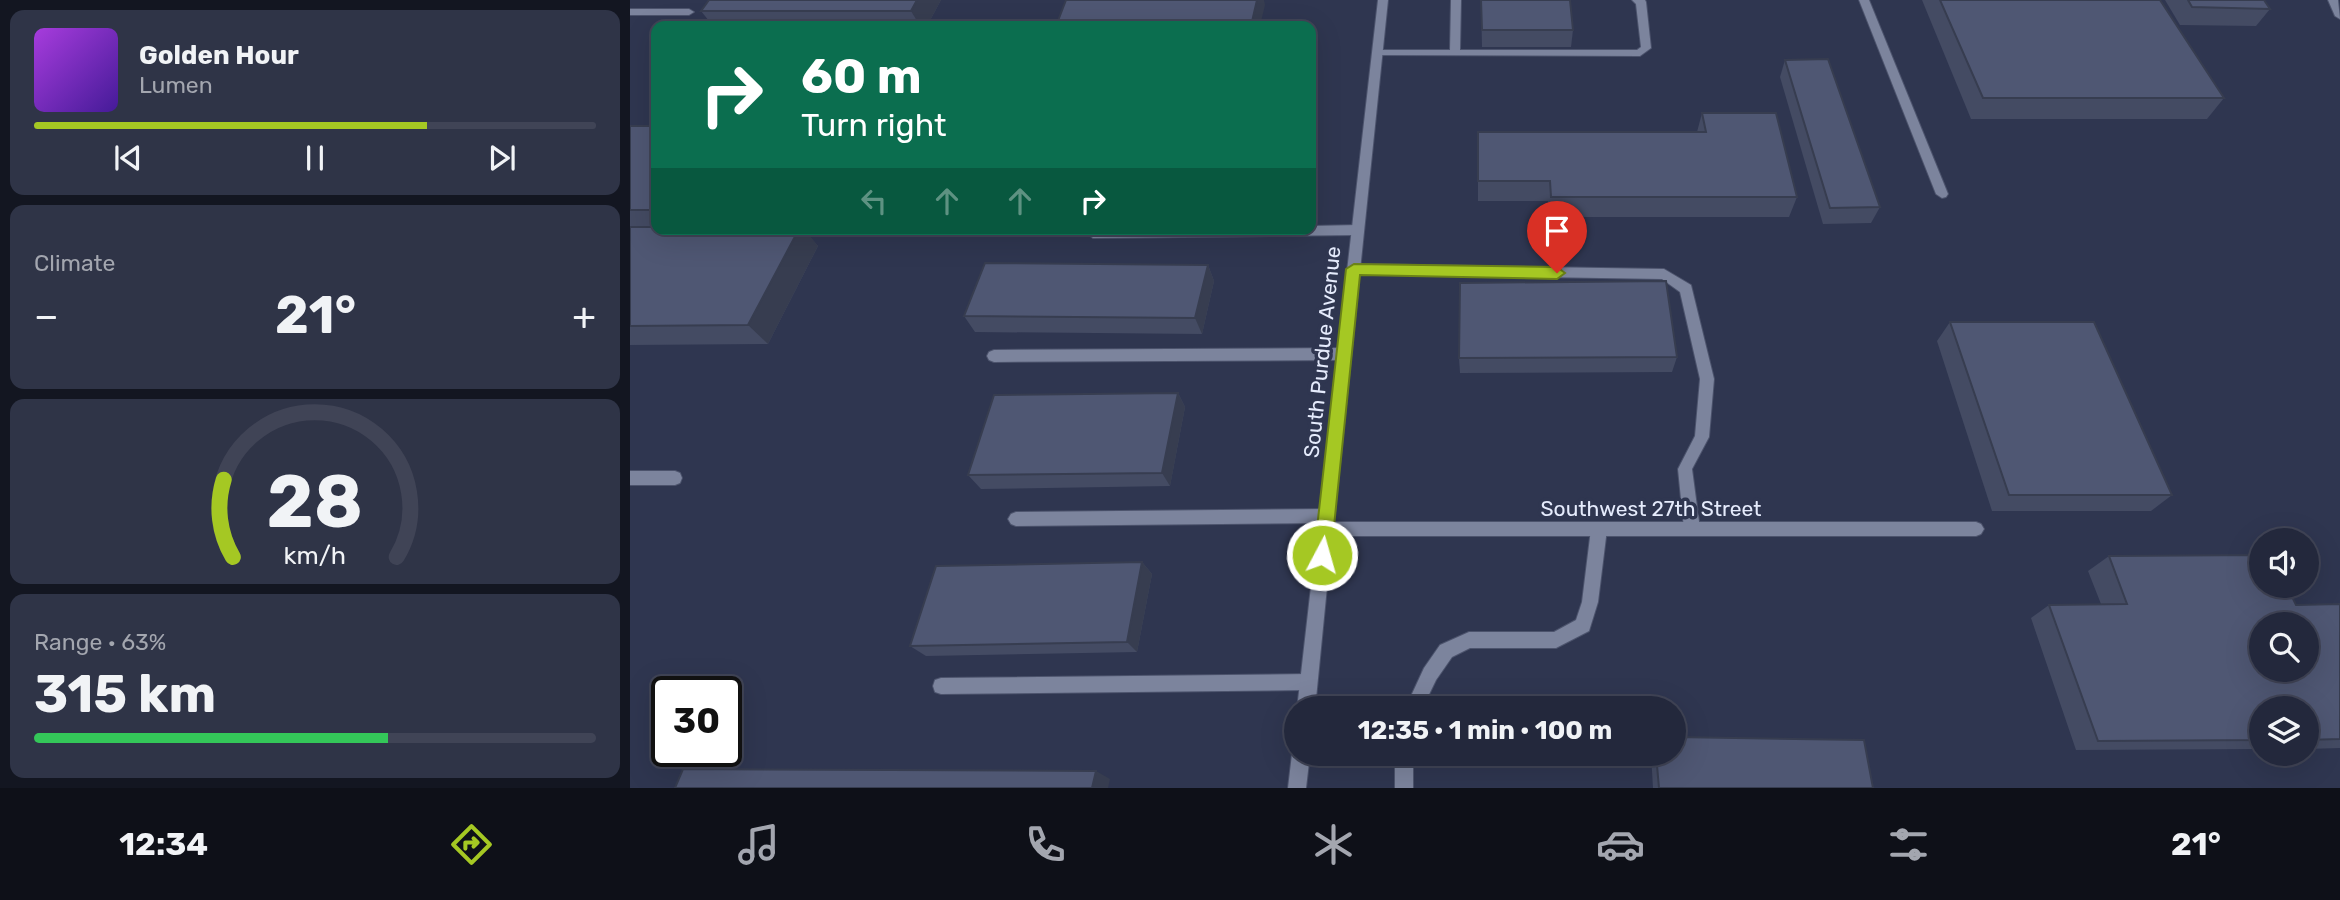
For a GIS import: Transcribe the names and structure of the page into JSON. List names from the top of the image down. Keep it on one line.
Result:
{"streets":{"street":["South Purdue Avenue","Southwest 27th Street"]},"crossings":[["South Purdue Avenue","Southwest 27th Street"]],"page":{"turn":["60 m","Turn right"],"song":["Golden Hour","Lumen"],"tile":["Climate",["Range · 63%","315 km"]],"heat":["−","21°","+"],"limit":"30","trip":"12:35 · 1 min · 100 m","tabs":["12:34","21°"],"gauge":["28","km/h"]}}
